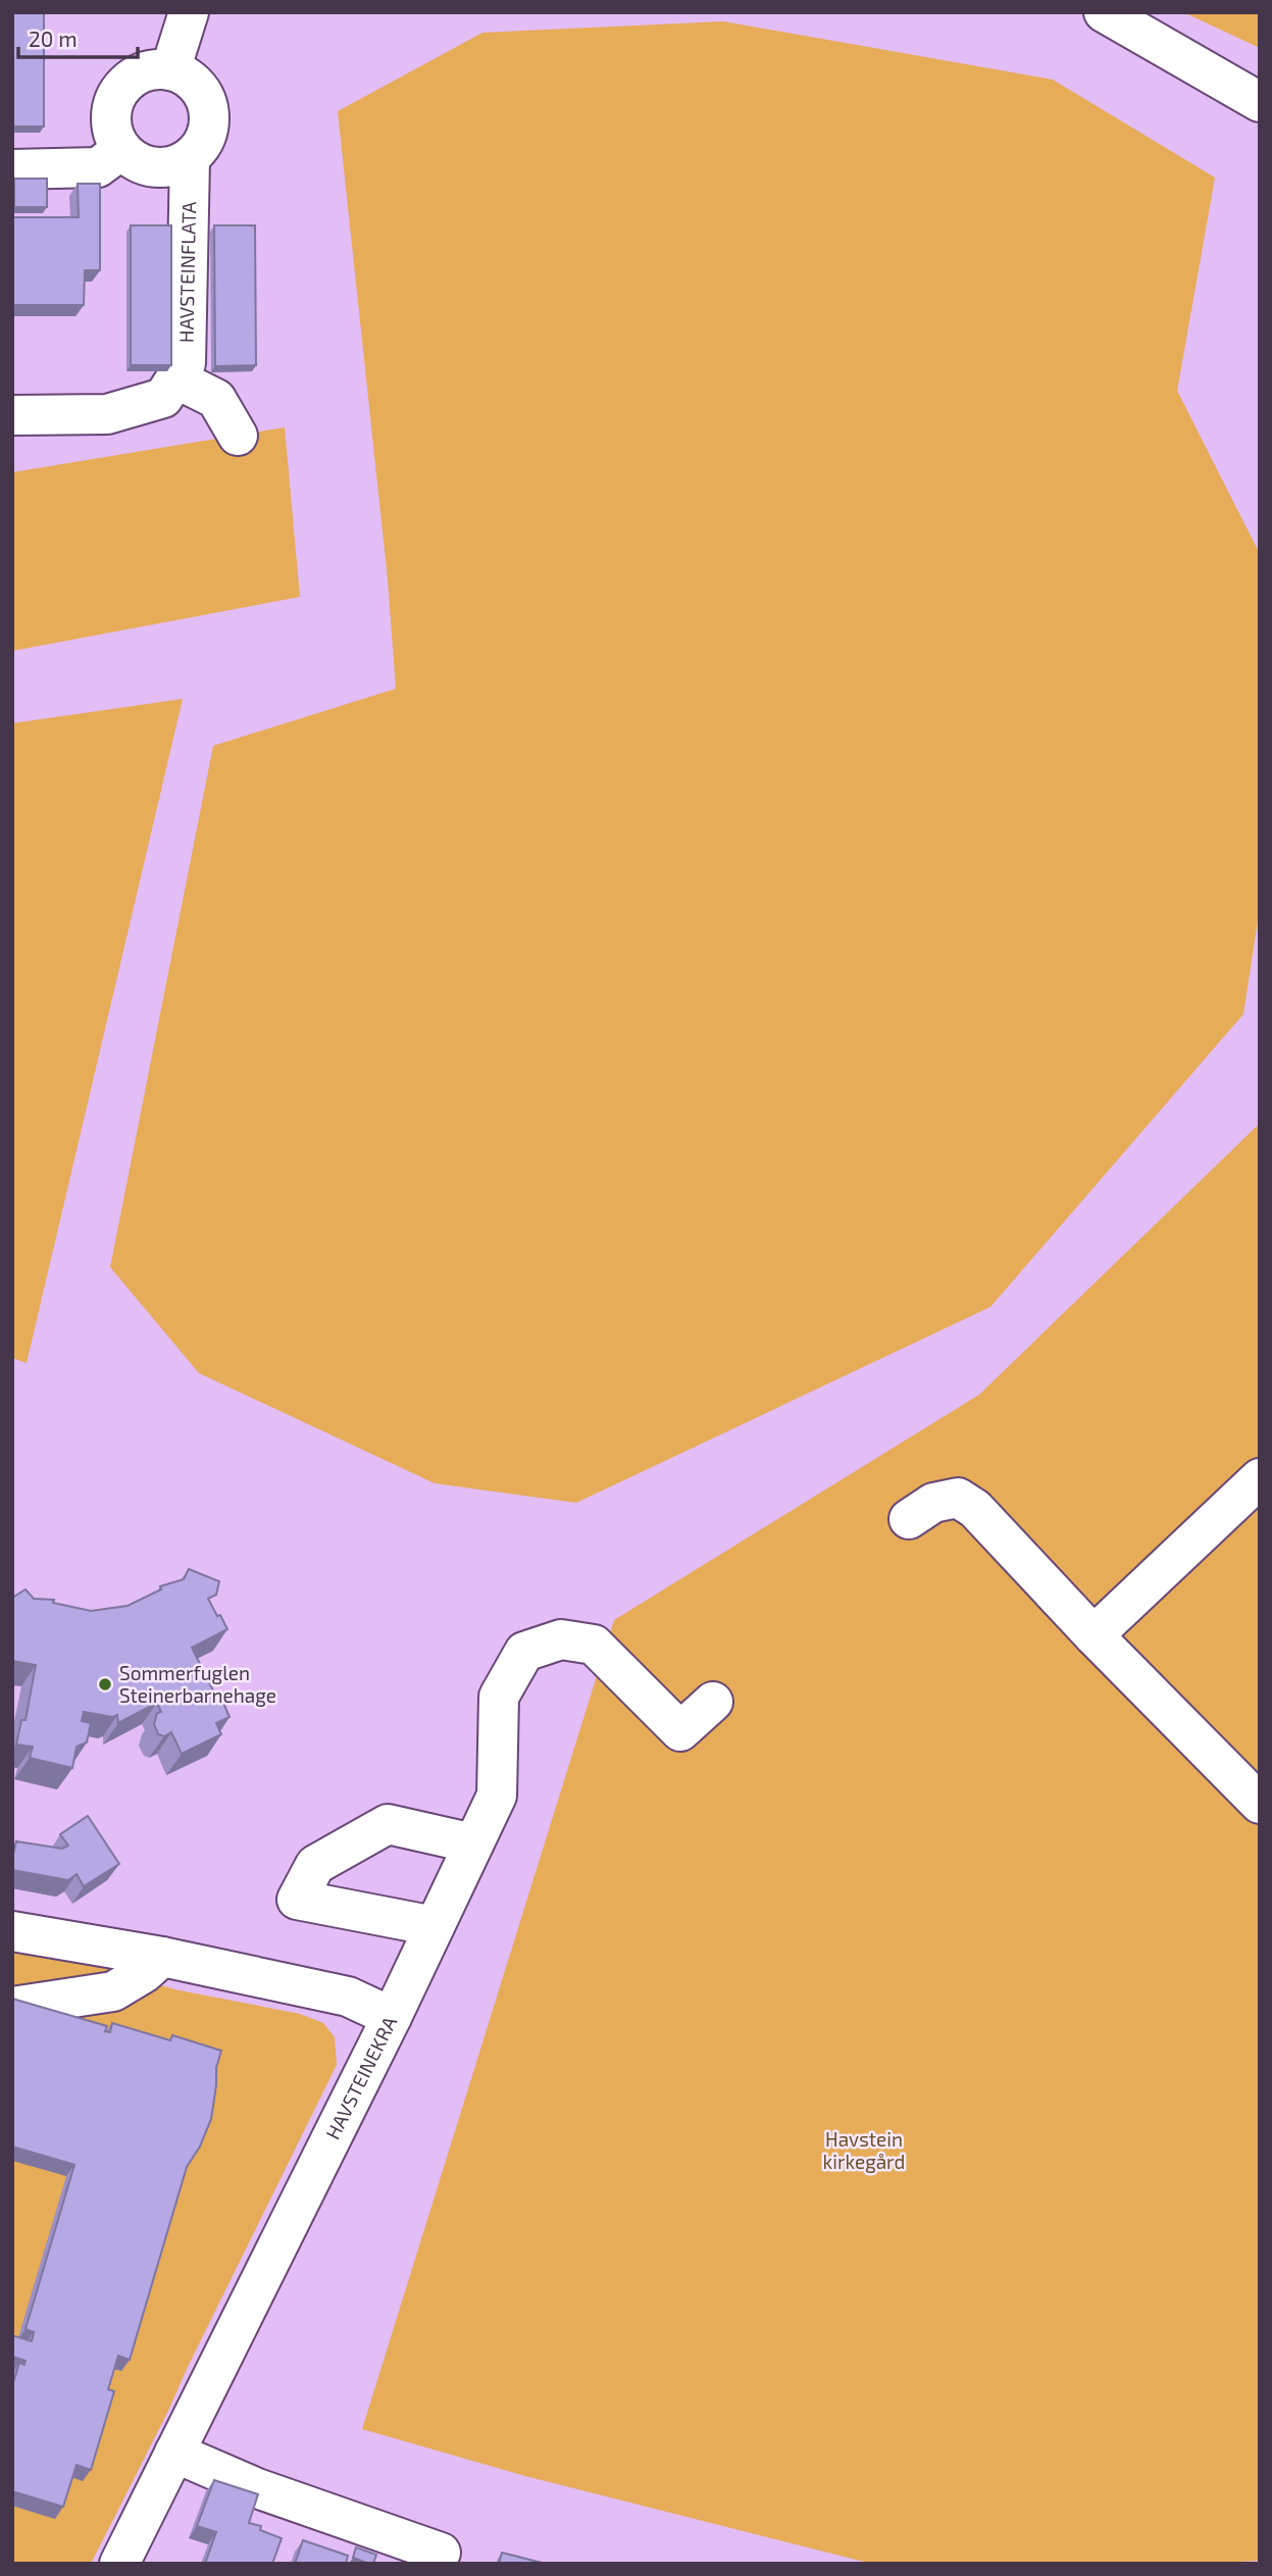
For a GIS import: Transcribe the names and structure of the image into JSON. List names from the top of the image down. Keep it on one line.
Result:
{"streets":{"street":["HAVSTEINFLATA","HAVSTEINEKRA"]},"parks":["Havstein kirkegård"],"places":["Sommerfuglen Steinerbarnehage"],"scale_bar":"20 m"}
